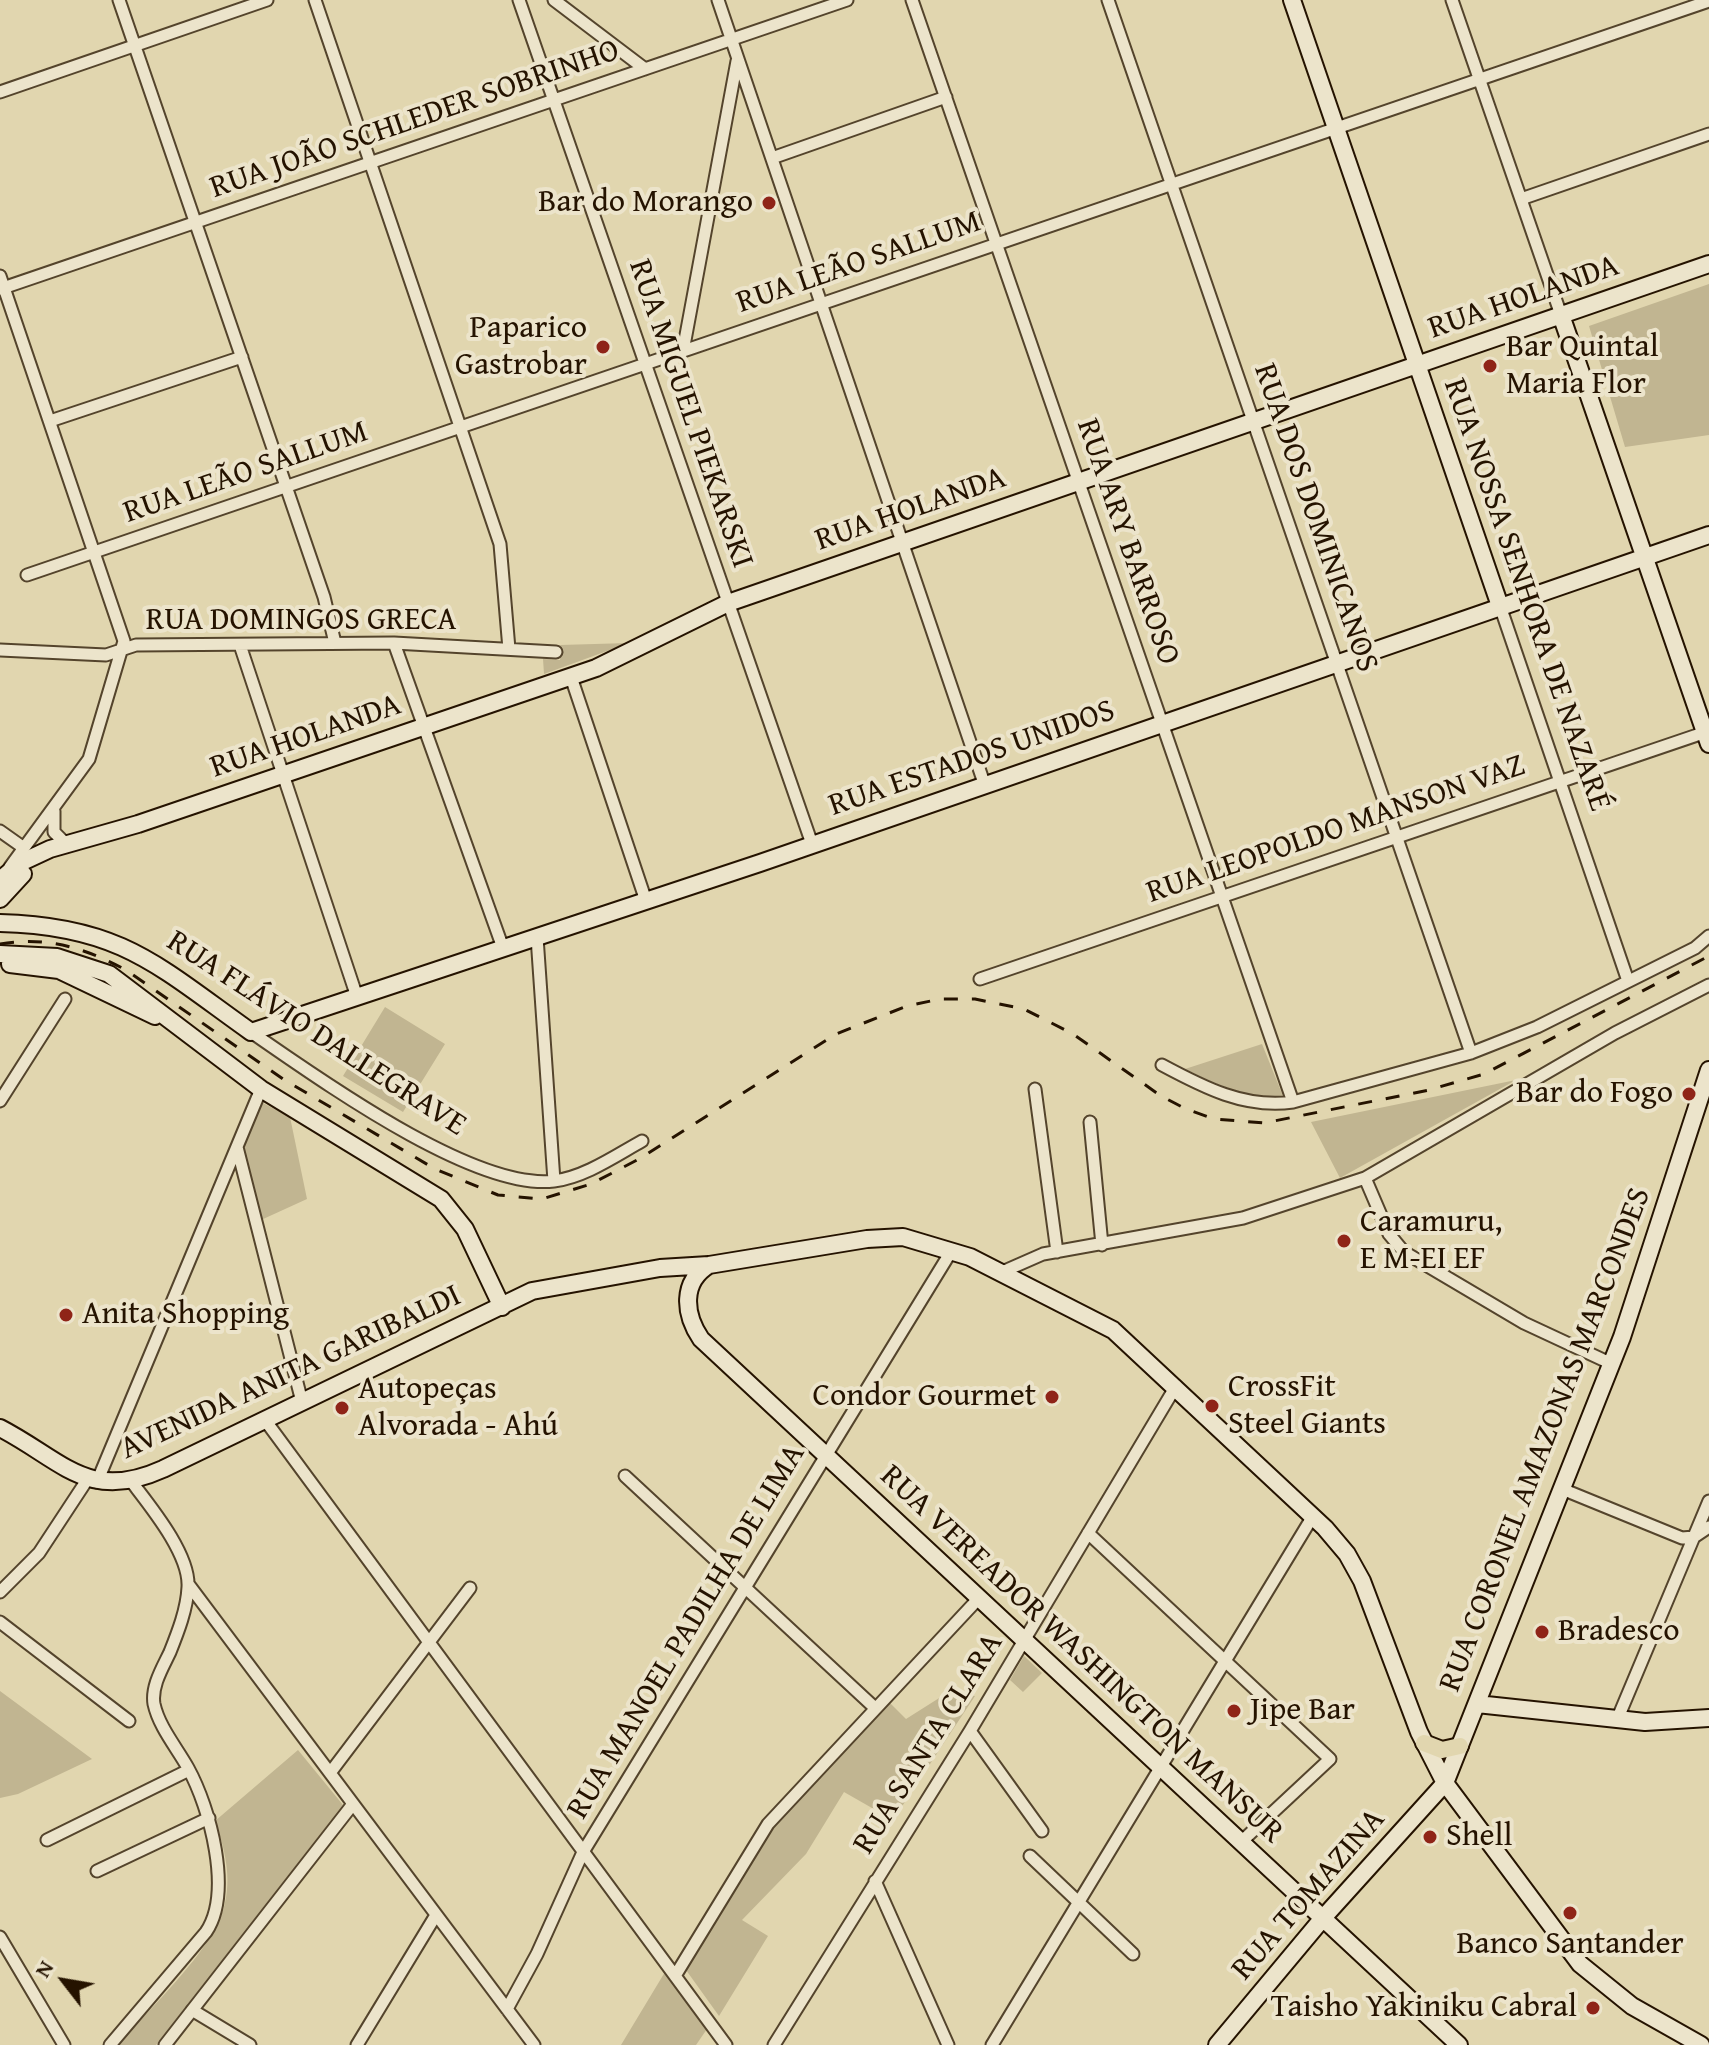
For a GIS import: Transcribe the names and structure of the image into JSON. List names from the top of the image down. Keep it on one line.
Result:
{"streets":{"main road":["RUA HOLANDA","RUA NOSSA SENHORA DE NAZARÉ","RUA ESTADOS UNIDOS","RUA FLÁVIO DALLEGRAVE","AVENIDA ANITA GARIBALDI","RUA CORONEL AMAZONAS MARCONDES","RUA VEREADOR WASHINGTON MANSUR","RUA TOMAZINA"],"street":["RUA JOÃO SCHLEDER SOBRINHO","RUA LEÃO SALLUM","RUA MIGUEL PIEKARSKI","RUA DOS DOMINICANOS","RUA ARY BARROSO","RUA DOMINGOS GRECA","RUA LEOPOLDO MANSON VAZ","RUA MANOEL PADILHA DE LIMA","RUA SANTA CLARA"]},"crossings":[["RUA JOÃO SCHLEDER SOBRINHO","RUA MIGUEL PIEKARSKI"],["RUA LEÃO SALLUM","RUA MIGUEL PIEKARSKI"],["RUA LEÃO SALLUM","RUA DOS DOMINICANOS"],["RUA LEÃO SALLUM","RUA ARY BARROSO"],["RUA LEÃO SALLUM","RUA NOSSA SENHORA DE NAZARÉ"],["RUA HOLANDA","RUA MIGUEL PIEKARSKI"],["RUA HOLANDA","RUA DOS DOMINICANOS"],["RUA HOLANDA","RUA ARY BARROSO"],["RUA HOLANDA","RUA NOSSA SENHORA DE NAZARÉ"],["RUA MIGUEL PIEKARSKI","RUA ESTADOS UNIDOS"],["RUA DOS DOMINICANOS","RUA ESTADOS UNIDOS"],["RUA DOS DOMINICANOS","RUA LEOPOLDO MANSON VAZ"],["RUA ARY BARROSO","RUA ESTADOS UNIDOS"],["RUA ARY BARROSO","RUA LEOPOLDO MANSON VAZ"],["RUA NOSSA SENHORA DE NAZARÉ","RUA ESTADOS UNIDOS"],["RUA NOSSA SENHORA DE NAZARÉ","RUA LEOPOLDO MANSON VAZ"],["RUA ESTADOS UNIDOS","RUA FLÁVIO DALLEGRAVE"],["RUA FLÁVIO DALLEGRAVE","AVENIDA ANITA GARIBALDI"],["AVENIDA ANITA GARIBALDI","RUA CORONEL AMAZONAS MARCONDES"],["AVENIDA ANITA GARIBALDI","RUA MANOEL PADILHA DE LIMA"],["AVENIDA ANITA GARIBALDI","RUA VEREADOR WASHINGTON MANSUR"],["AVENIDA ANITA GARIBALDI","RUA SANTA CLARA"],["AVENIDA ANITA GARIBALDI","RUA TOMAZINA"],["RUA CORONEL AMAZONAS MARCONDES","RUA TOMAZINA"],["RUA MANOEL PADILHA DE LIMA","RUA VEREADOR WASHINGTON MANSUR"],["RUA VEREADOR WASHINGTON MANSUR","RUA SANTA CLARA"],["RUA VEREADOR WASHINGTON MANSUR","RUA TOMAZINA"]],"places":["Bar do Morango","Paparico Gastrobar","Bar Quintal Maria Flor","Bar do Fogo","Caramuru, E M-EI EF","Anita Shopping","Condor Gourmet","CrossFit Steel Giants","Autopeças Alvorada - Ahú","Bradesco","Jipe Bar","Shell","Banco Santander","Taisho Yakiniku Cabral"],"north":"top left"}
